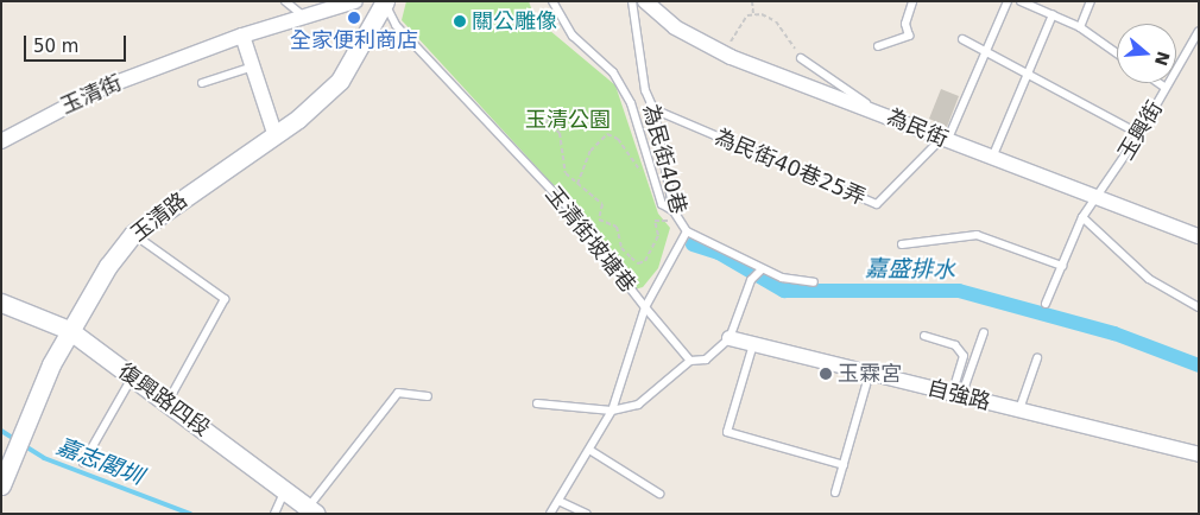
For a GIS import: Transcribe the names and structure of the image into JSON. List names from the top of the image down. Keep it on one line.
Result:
{"streets":{"street":["玉清街","為民街","玉清路","自強路","復興路四段"],"lane":["玉興街","為民街40巷","為民街40巷25弄","玉清街坡塘巷"]},"crossings":[["為民街","玉興街"],["為民街","為民街40巷25弄"],["為民街40巷","為民街40巷25弄"],["為民街40巷","玉清街坡塘巷"],["玉清路","玉清街坡塘巷"],["玉清路","復興路四段"]],"water":["嘉盛排水","嘉志閣圳"],"parks":["玉清公園"],"places":["全家便利商店","關公雕像","玉霖宮"],"scale_bar":"50 m","north":"right"}
